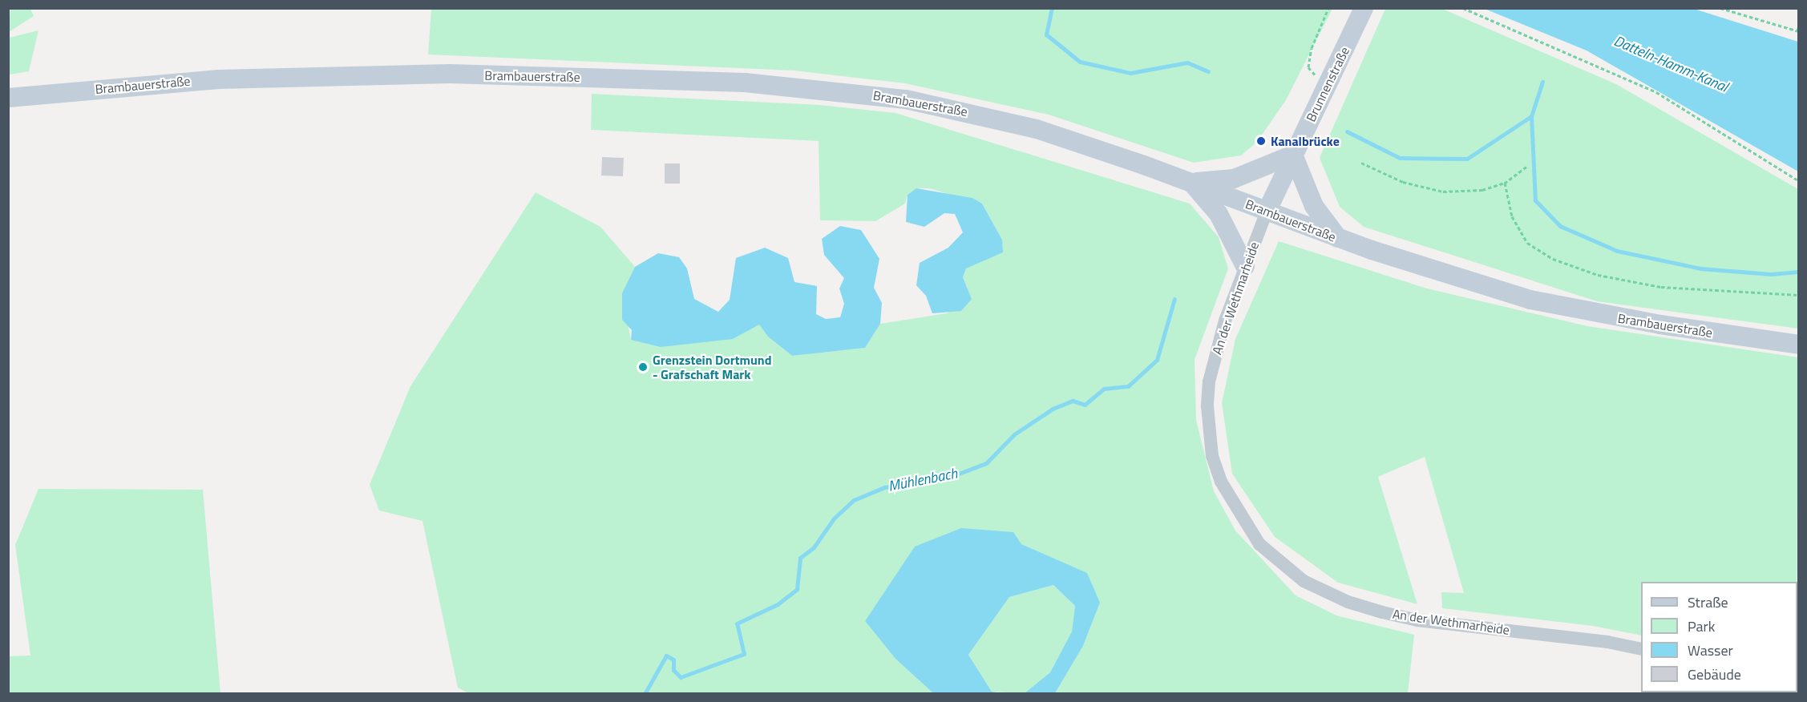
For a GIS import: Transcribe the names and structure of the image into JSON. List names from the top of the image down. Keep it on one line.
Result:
{"streets":{"main road":["Brambauerstraße","Brunnenstraße"],"street":["An der Wethmarheide"]},"crossings":[["Brambauerstraße","Brunnenstraße"],["Brambauerstraße","An der Wethmarheide"],["Brunnenstraße","An der Wethmarheide"]],"water":["Datteln-Hamm-Kanal","Mühlenbach"],"places":["Kanalbrücke","Grenzstein Dortmund - Grafschaft Mark"],"legend":["Straße","Park","Wasser","Gebäude"]}
